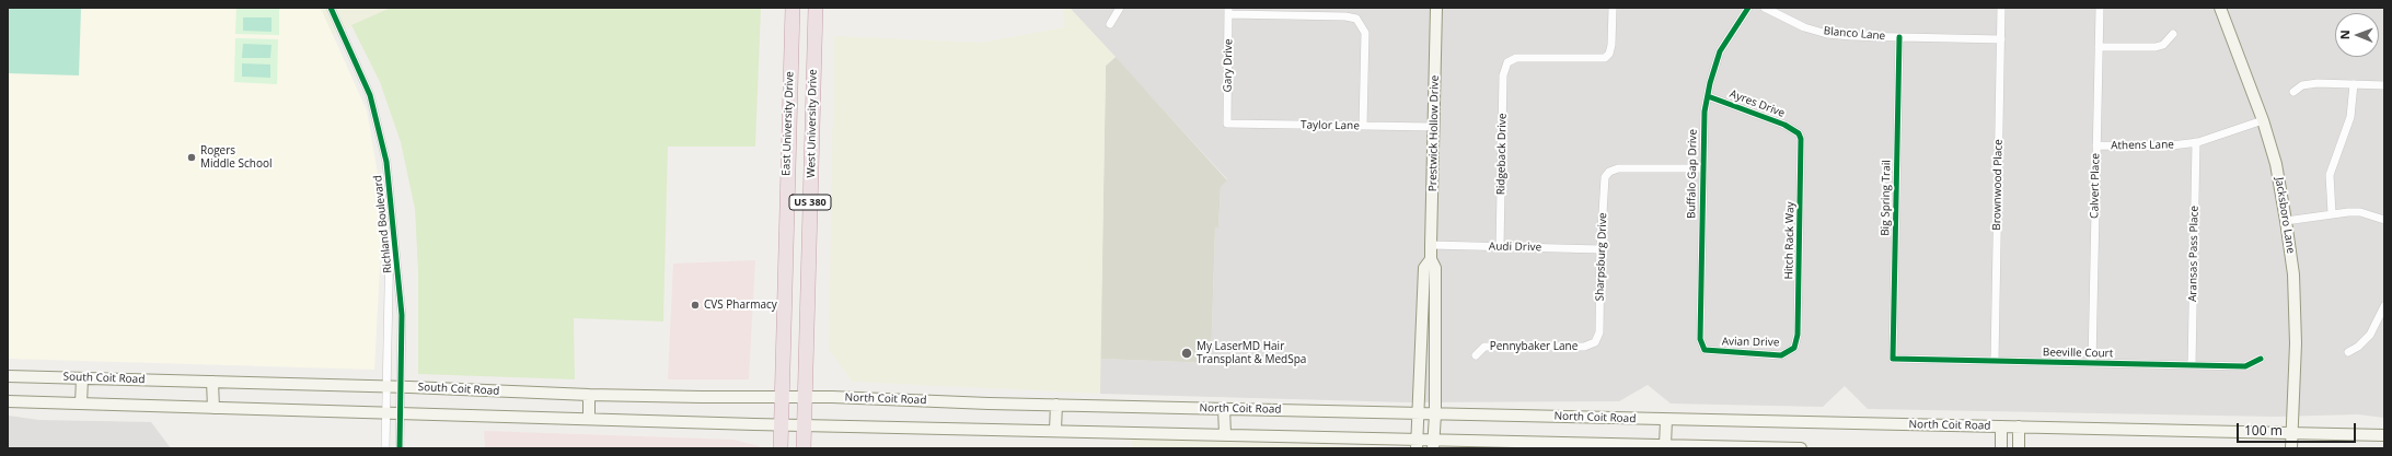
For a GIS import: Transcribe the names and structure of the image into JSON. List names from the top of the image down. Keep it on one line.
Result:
{"streets":{"highway":["East University Drive","West University Drive","US 380"],"main road":["Prestwick Hollow Drive","Jacksboro Lane","South Coit Road","North Coit Road"],"street":["Blanco Lane","Gary Drive","Ayres Drive","Taylor Lane","Athens Lane","Ridgeback Drive","Buffalo Gap Drive","Brownwood Place","Calvert Place","Big Spring Trail","Richland Boulevard","Hitch Rack Way","Audi Drive","Aransas Pass Place","Sharpsburg Drive","Avian Drive","Pennybaker Lane","Beeville Court"]},"crossings":[["Blanco Lane","Brownwood Place"],["Blanco Lane","Big Spring Trail"],["Gary Drive","Taylor Lane"],["Ayres Drive","Buffalo Gap Drive"],["Ayres Drive","Hitch Rack Way"],["East University Drive","South Coit Road"],["West University Drive","US 380"],["West University Drive","South Coit Road"],["West University Drive","North Coit Road"],["Taylor Lane","Prestwick Hollow Drive"],["Prestwick Hollow Drive","Audi Drive"],["Prestwick Hollow Drive","North Coit Road"],["Athens Lane","Calvert Place"],["Athens Lane","Jacksboro Lane"],["Athens Lane","Aransas Pass Place"],["Ridgeback Drive","Audi Drive"],["Buffalo Gap Drive","Sharpsburg Drive"],["Buffalo Gap Drive","Avian Drive"],["Brownwood Place","Beeville Court"],["Calvert Place","Beeville Court"],["Big Spring Trail","Beeville Court"],["US 380","South Coit Road"],["US 380","North Coit Road"],["Jacksboro Lane","North Coit Road"],["Richland Boulevard","South Coit Road"],["Hitch Rack Way","Avian Drive"],["Audi Drive","Sharpsburg Drive"],["Aransas Pass Place","Beeville Court"],["Sharpsburg Drive","Pennybaker Lane"],["South Coit Road","North Coit Road"]],"places":["Rogers Middle School","CVS Pharmacy","My LaserMD Hair Transplant & MedSpa"],"scale_bar":"100 m","north":"left"}
